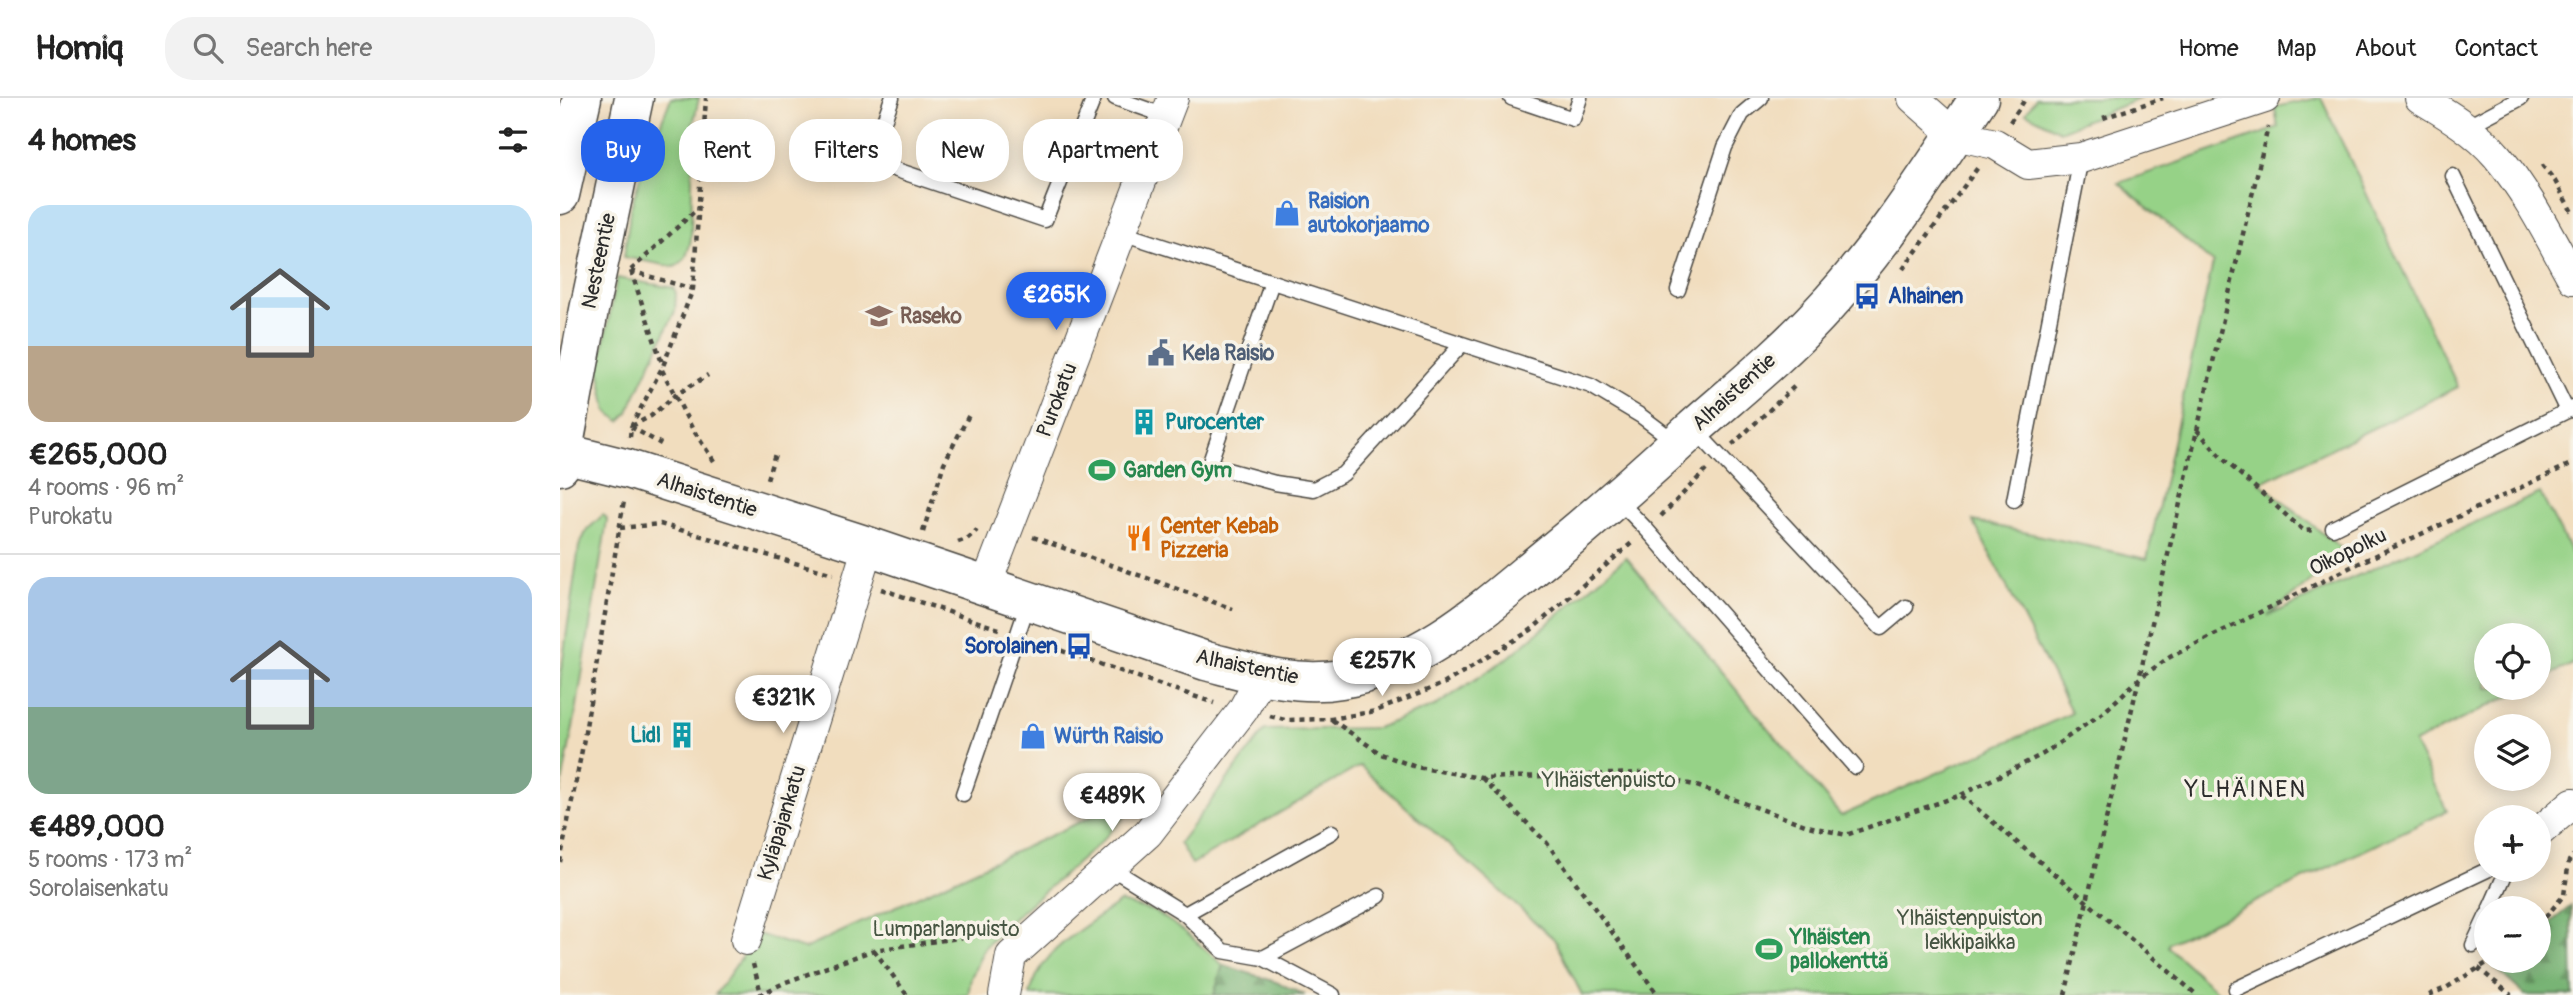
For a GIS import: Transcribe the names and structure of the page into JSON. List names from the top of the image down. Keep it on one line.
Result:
{"streets":{"street":["Nesteentie","Alhaistentie","Purokatu","Kyläpajankatu"],"path":["Oikopolku"]},"crossings":[["Nesteentie","Alhaistentie"],["Alhaistentie","Purokatu"],["Alhaistentie","Kyläpajankatu"]],"districts":["YLHÄINEN"],"parks":["Ylhäistenpuisto","Ylhäistenpuiston leikkipaikka","Lumparlanpuisto"],"places":{"shop":["Raision autokorjaamo","Würth Raisio"],"bus stop":["Alhainen","Sorolainen"],"school or university":["Raseko"],"public building":["Kela Raisio"],"building":["Purocenter","Lidl"],"sports":["Garden Gym","Ylhäisten pallokenttä"],"restaurant":["Center Kebab Pizzeria"]},"page":{"header":"Homiq","search":"Search here","nav":["Home","Map","About","Contact"],"heading":"4 homes","chip":["Buy","Rent","Filters","New","Apartment"],"list":[{"name":"€265,000","note":"4 rooms · 96 m² · Purokatu"},{"name":"€489,000","note":"5 rooms · 173 m² · Sorolaisenkatu"}],"price":["€265K","€257K","€321K","€489K"],"map_buttons":["+","−"]}}
